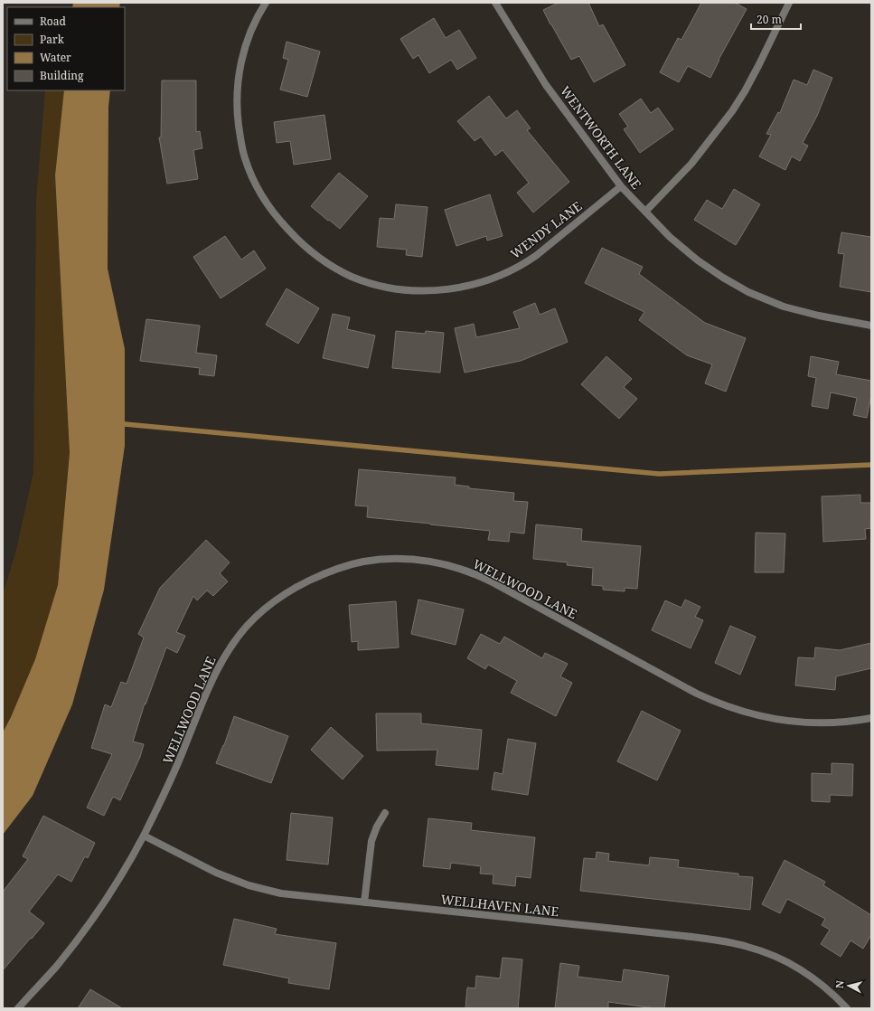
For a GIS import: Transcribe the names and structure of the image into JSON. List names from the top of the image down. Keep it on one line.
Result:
{"streets":{"street":["WENTWORTH LANE","WENDY LANE","WELLWOOD LANE","WELLHAVEN LANE"]},"crossings":[["WENTWORTH LANE","WENDY LANE"],["WELLWOOD LANE","WELLHAVEN LANE"]],"legend":["Road","Park","Water","Building"],"scale_bar":"20 m","north":"left"}
